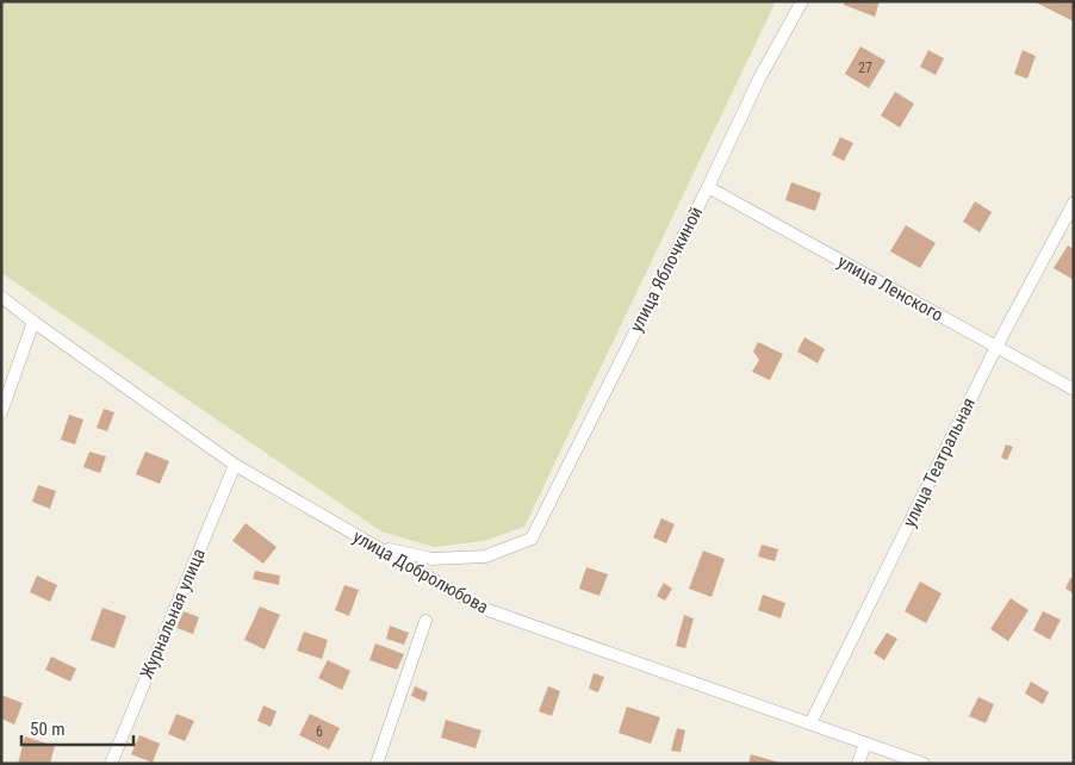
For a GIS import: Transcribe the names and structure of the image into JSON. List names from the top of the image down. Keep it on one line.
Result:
{"streets":{"street":["улица Яблочкиной","улица Ленского","улица Театральная","улица Добролюбова","Журнальная улица"]},"crossings":[["улица Яблочкиной","улица Ленского"],["улица Яблочкиной","улица Добролюбова"],["улица Ленского","улица Театральная"],["улица Театральная","улица Добролюбова"],["улица Добролюбова","Журнальная улица"]],"house_numbers":["27","6"],"scale_bar":"50 m"}
